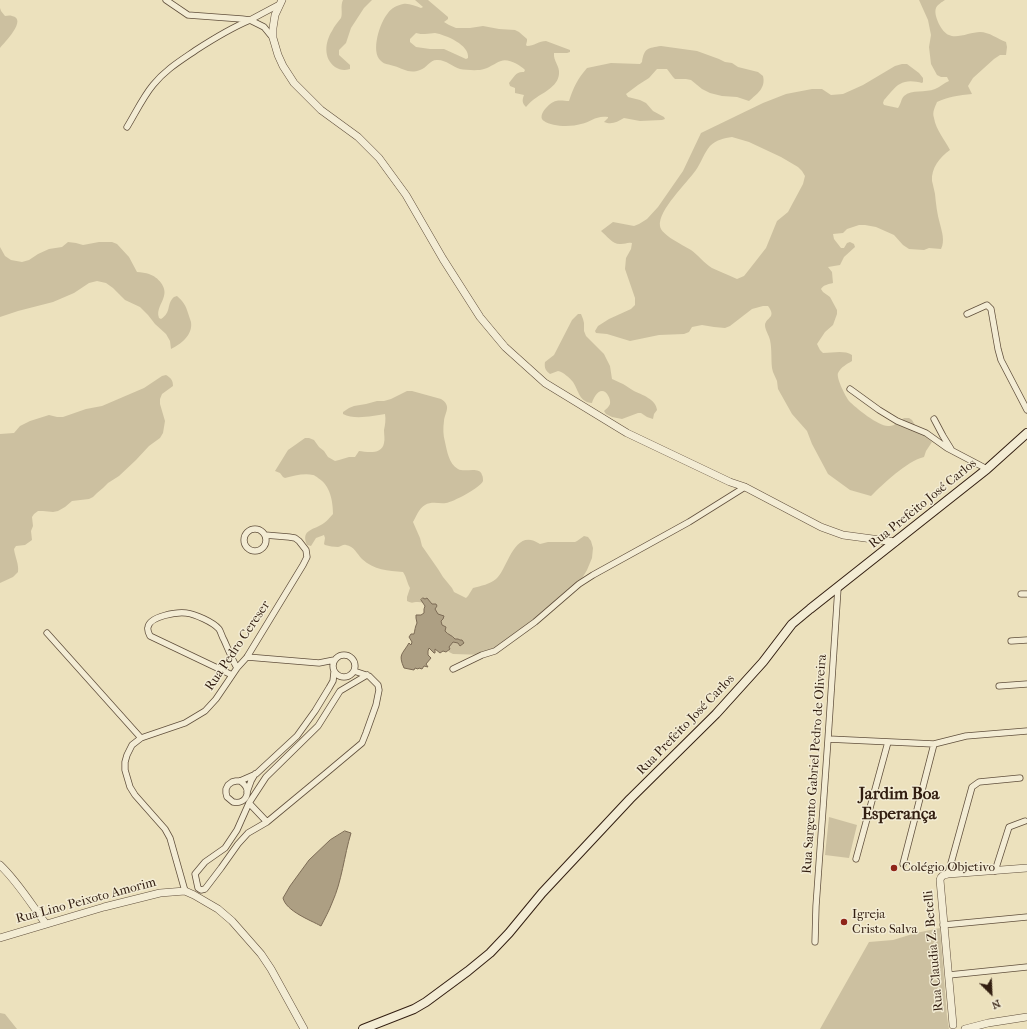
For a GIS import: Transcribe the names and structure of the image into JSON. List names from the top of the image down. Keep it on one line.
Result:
{"streets":{"main road":["Rua Prefeito José Carlos"],"street":["Rua Pedro Cereser","Rua Sargento Gabriel Pedro de Oliveira","Rua Lino Peixoto Amorim","Rua Claudia Z. Betelli"]},"crossings":[["Rua Prefeito José Carlos","Rua Sargento Gabriel Pedro de Oliveira"]],"districts":["Jardim Boa Esperança"],"places":["Colégio Objetivo","Igreja Cristo Salva"],"north":"bottom right"}
